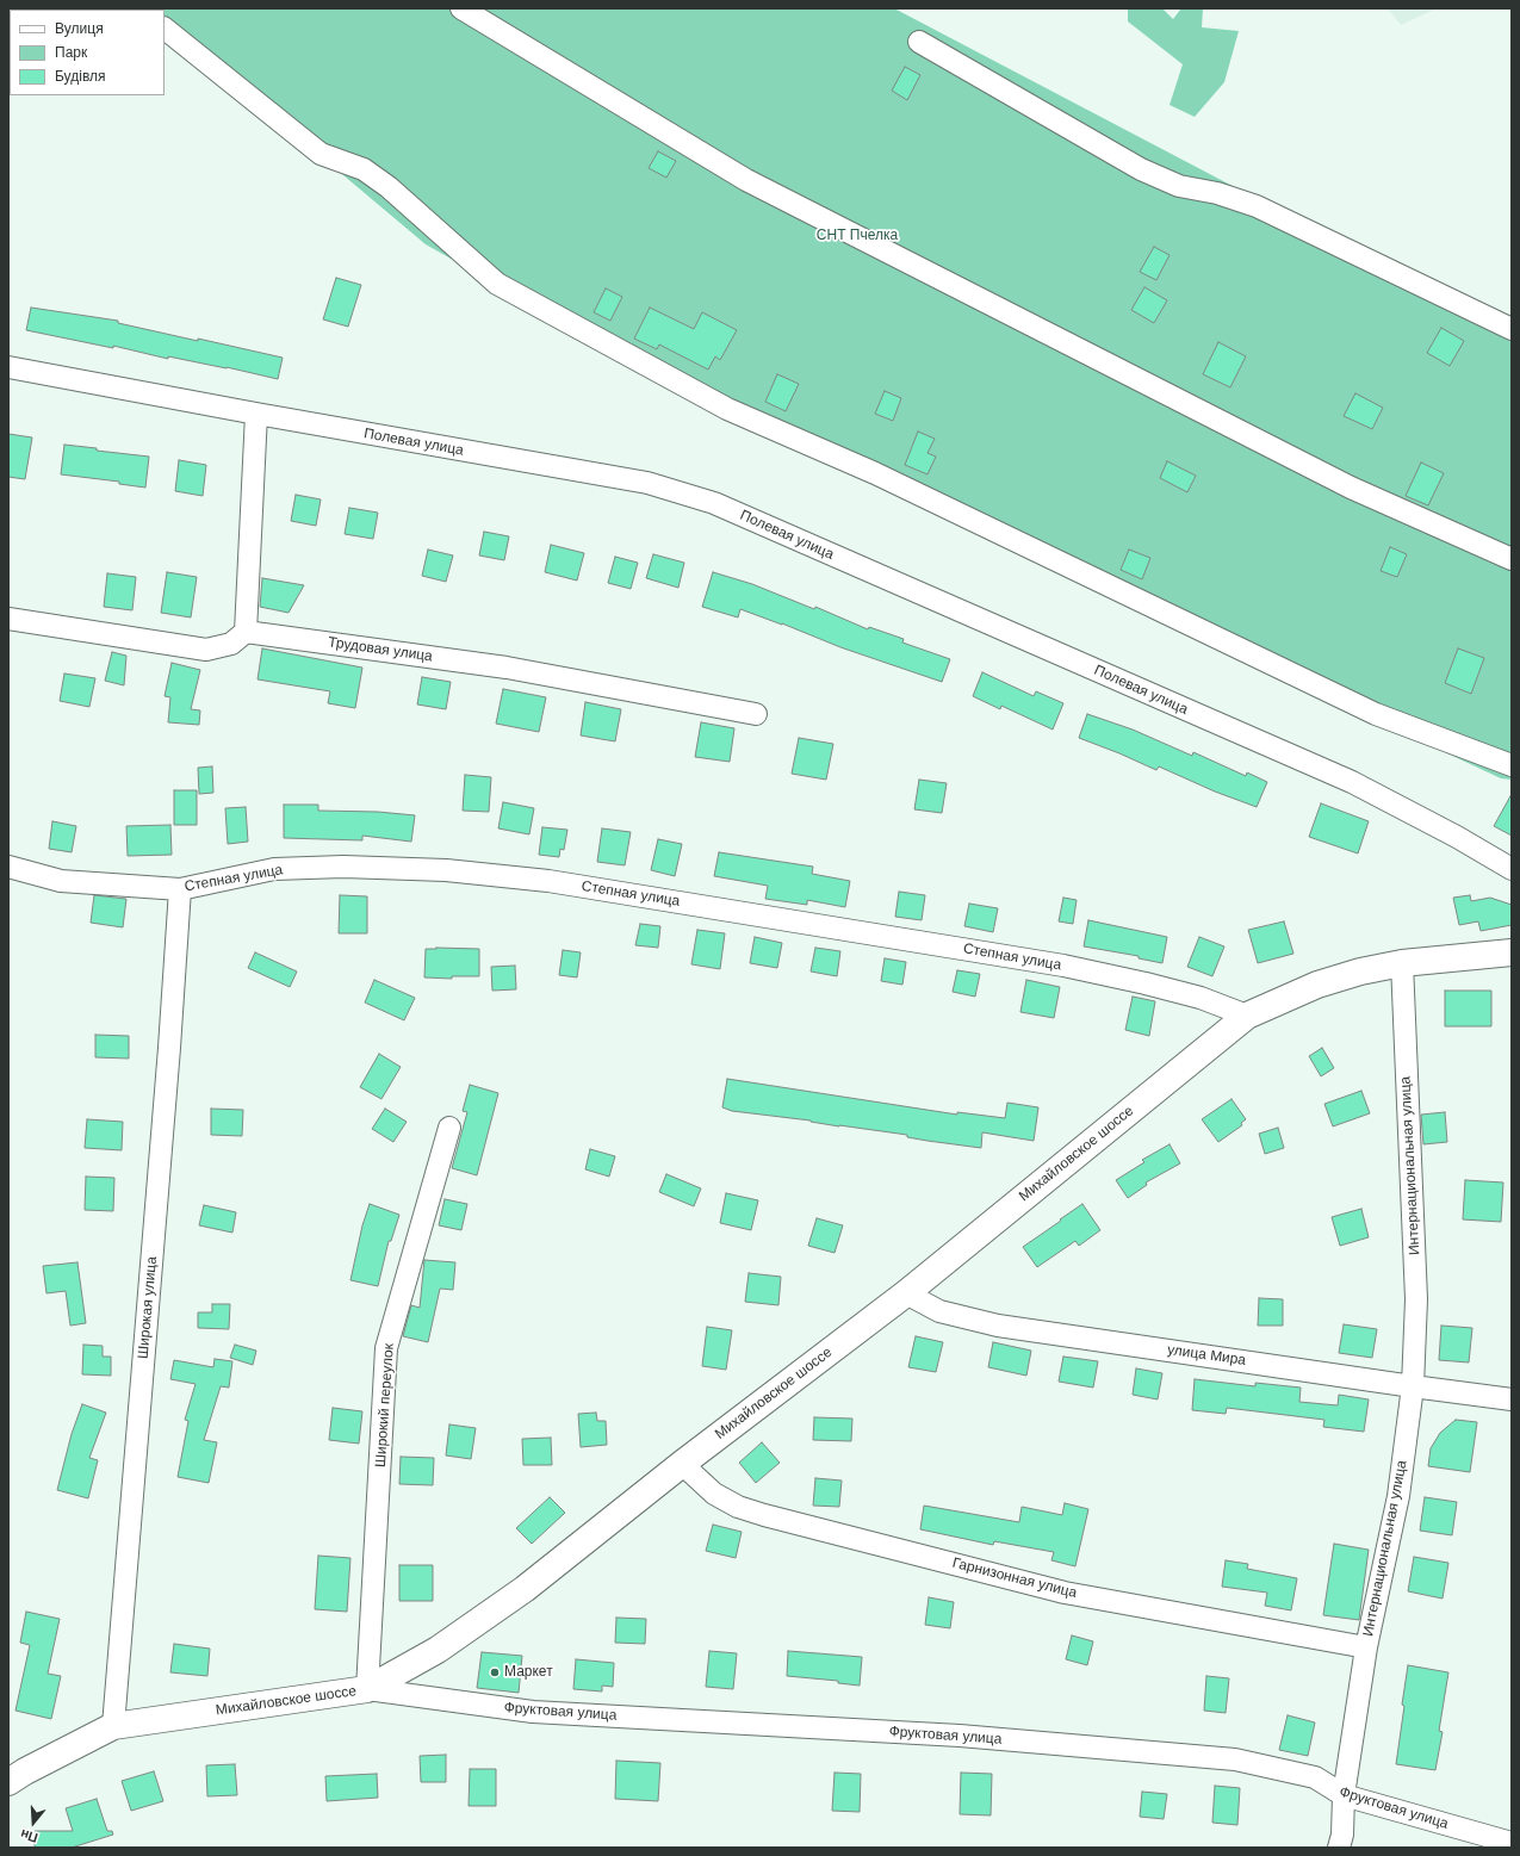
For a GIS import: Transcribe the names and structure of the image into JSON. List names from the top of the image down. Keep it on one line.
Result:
{"streets":{"main road":["Михайловское шоссе"],"street":["Полевая улица","Трудовая улица","Степная улица","Интернациональная улица","Широкая улица","улица Мира","Широкий переулок","Гарнизонная улица","Фруктовая улица"]},"crossings":[["Степная улица","Михайловское шоссе"],["Степная улица","Широкая улица"],["Михайловское шоссе","Интернациональная улица"],["Михайловское шоссе","Широкая улица"],["Михайловское шоссе","улица Мира"],["Михайловское шоссе","Широкий переулок"],["Михайловское шоссе","Гарнизонная улица"],["Михайловское шоссе","Фруктовая улица"],["Интернациональная улица","улица Мира"],["Интернациональная улица","Гарнизонная улица"],["Интернациональная улица","Фруктовая улица"],["Широкий переулок","Фруктовая улица"]],"parks":["СНТ Пчелка"],"places":["Маркет"],"legend":["Вулиця","Парк","Будівля"],"north":"bottom"}
